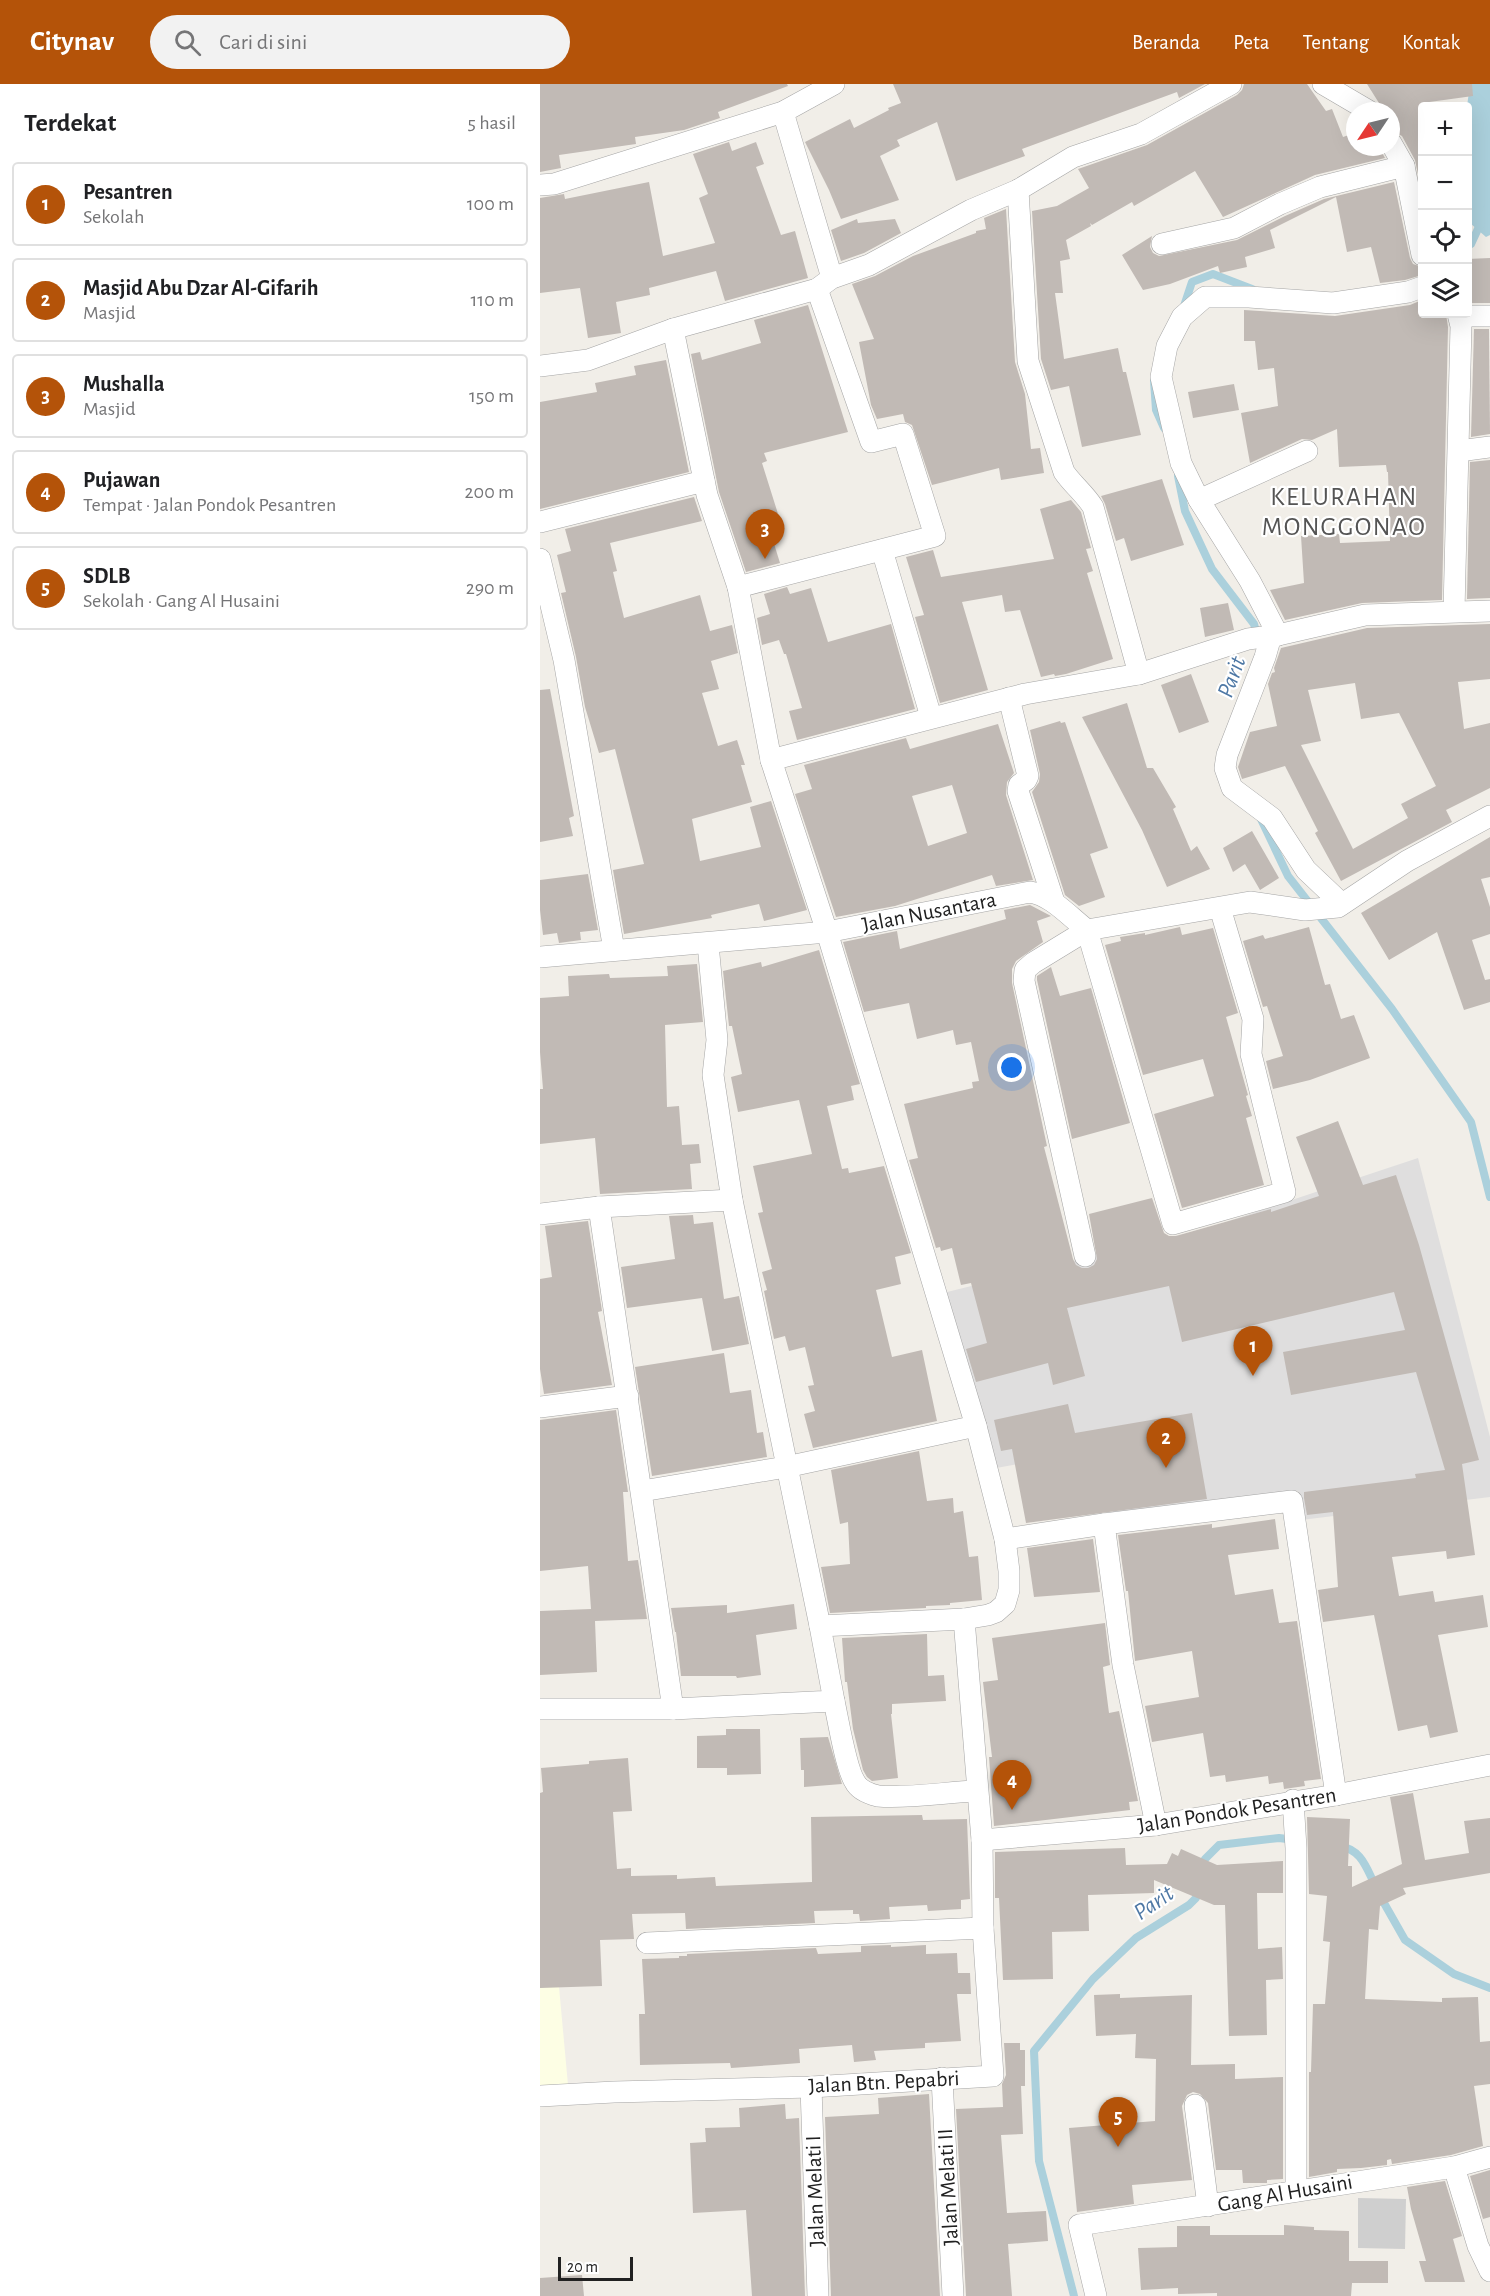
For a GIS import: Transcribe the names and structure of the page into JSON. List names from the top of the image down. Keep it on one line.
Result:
{"streets":{"street":["Jalan Nusantara","Jalan Pondok Pesantren","Jalan Btn. Pepabri","Jalan Melati II","Jalan Melati I","Gang Al Husaini"]},"crossings":[["Jalan Pondok Pesantren","Jalan Btn. Pepabri"],["Jalan Btn. Pepabri","Jalan Melati II"],["Jalan Btn. Pepabri","Jalan Melati I"]],"districts":["KELURAHAN MONGGONAO"],"water":["Parit"],"scale_bar":"20 m","north":"bottom left","page":{"header":"Citynav","search":"Cari di sini","nav":["Beranda","Peta","Tentang","Kontak"],"heading":["Terdekat","5 hasil"],"map_buttons":["+","−"],"list":[{"mark":"1","name":"Pesantren","note":"Sekolah","value":"100 m"},{"mark":"2","name":"Masjid Abu Dzar Al-Gifarih","note":"Masjid","value":"110 m"},{"mark":"3","name":"Mushalla","note":"Masjid","value":"150 m"},{"mark":"4","name":"Pujawan","note":"Tempat · Jalan Pondok Pesantren","value":"200 m"},{"mark":"5","name":"SDLB","note":"Sekolah · Gang Al Husaini","value":"290 m"}],"pins":["3","1","2","4","5"],"scale":"20 m"}}
